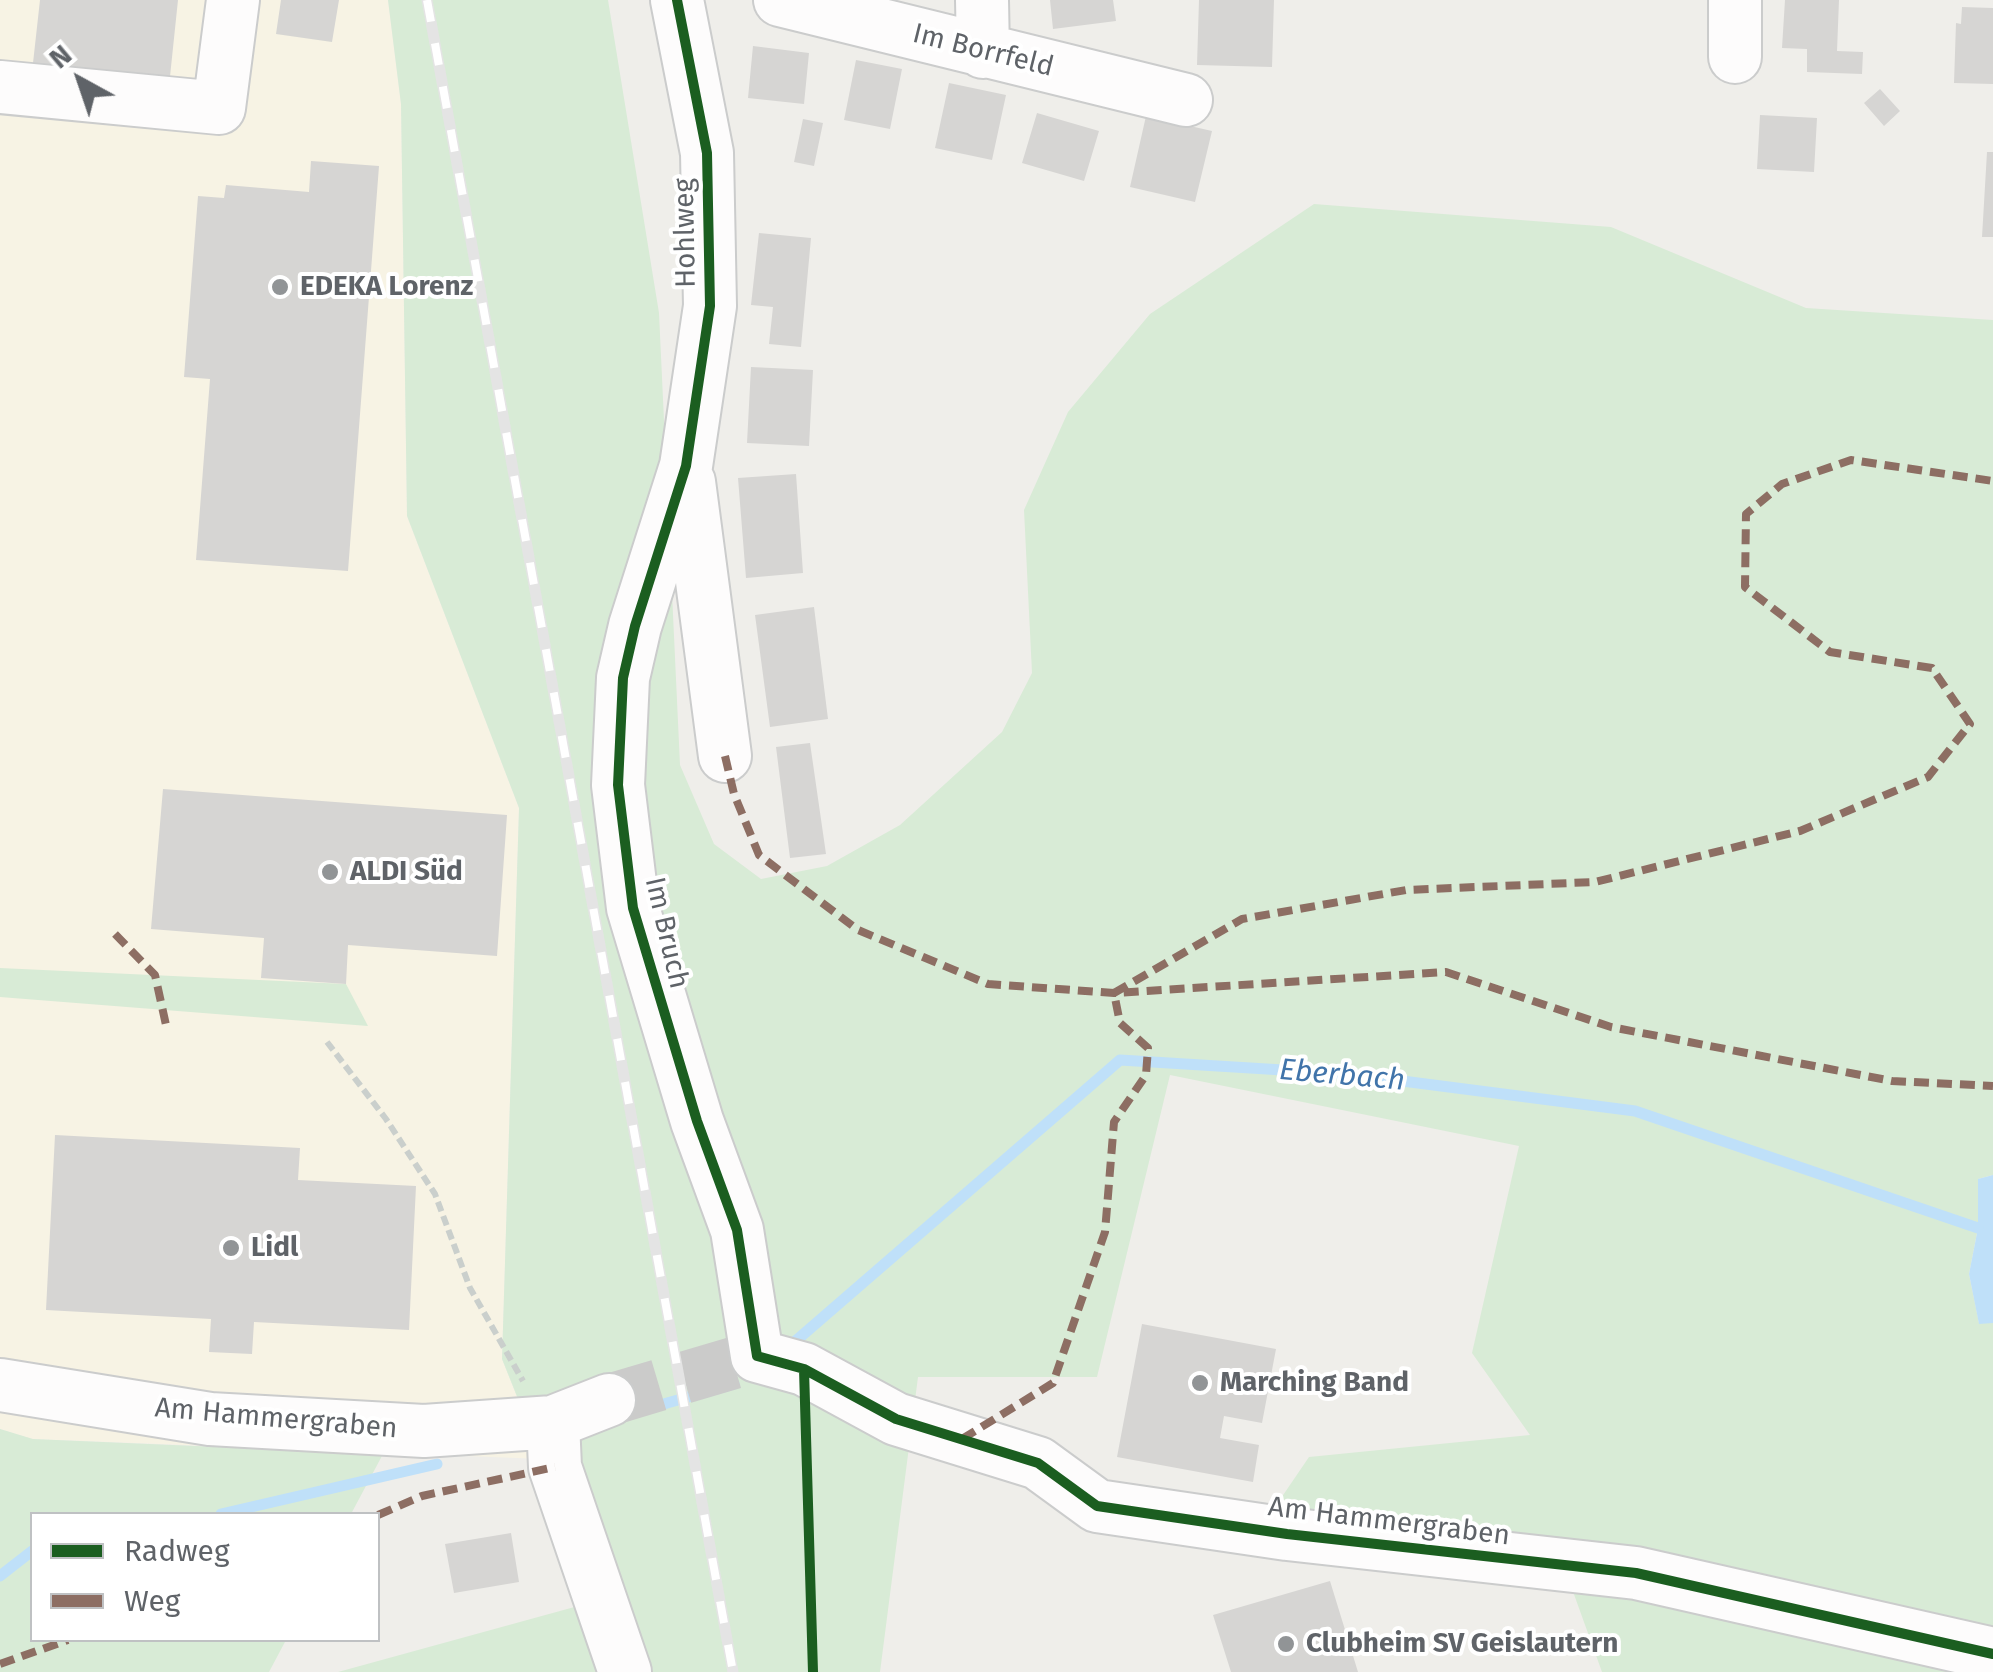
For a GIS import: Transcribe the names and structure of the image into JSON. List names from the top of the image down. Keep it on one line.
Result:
{"streets":{"street":["Im Borrfeld","Hohlweg","Im Bruch","Am Hammergraben"]},"crossings":[["Hohlweg","Im Bruch"],["Im Bruch","Am Hammergraben"]],"water":["Eberbach"],"places":["EDEKA Lorenz","ALDI Süd","Lidl","Marching Band","Clubheim SV Geislautern"],"legend":["Radweg","Weg"],"north":"top left"}
